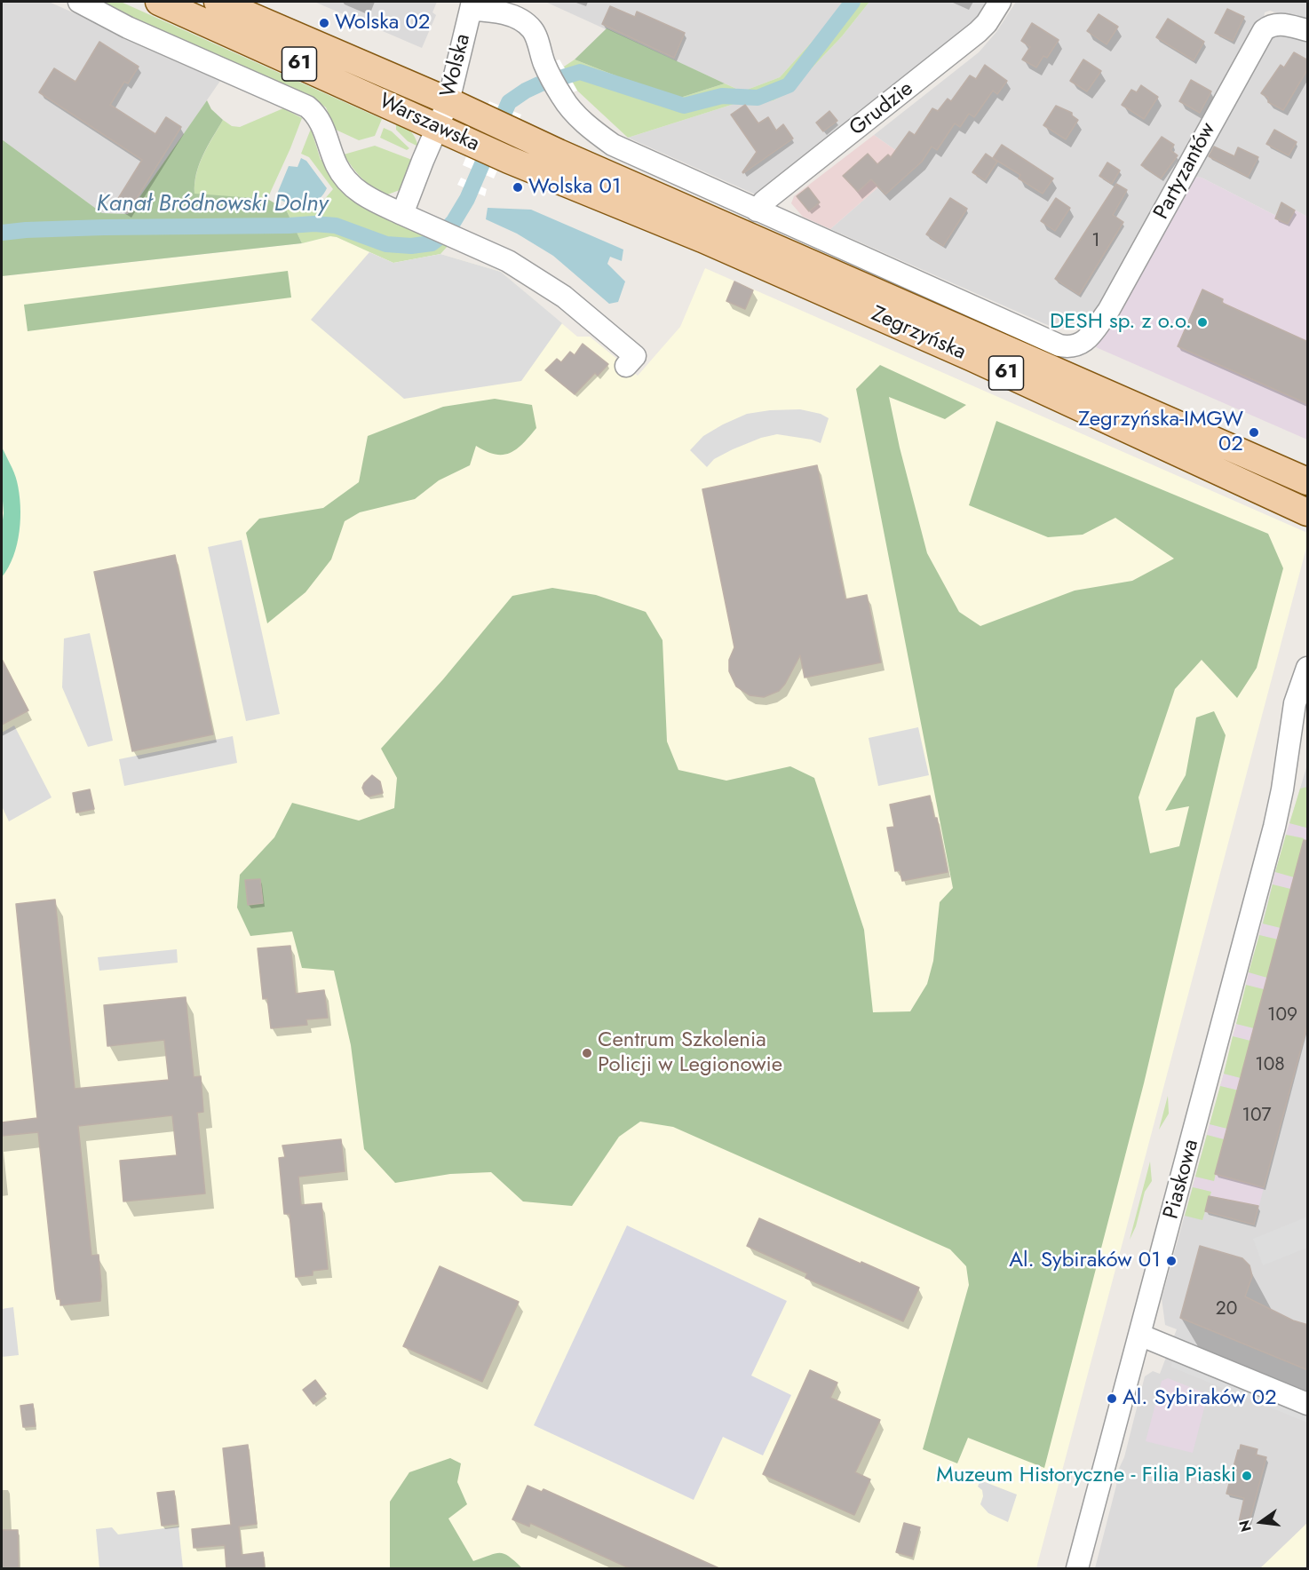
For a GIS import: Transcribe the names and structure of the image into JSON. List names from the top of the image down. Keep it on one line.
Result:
{"streets":{"main road":["61","Warszawska","Zegrzyńska"],"street":["Wolska","Grudzie","Partyzantów","Piaskowa"]},"crossings":[["Wolska","Warszawska"],["Grudzie","Partyzantów"],["Warszawska","Zegrzyńska"]],"water":["Kanał Bródnowski Dolny"],"places":["Wolska 02","Wolska 01","DESH sp. z o.o.","Zegrzyńska-IMGW 02","Centrum Szkolenia Policji w Legionowie","Al. Sybiraków 01","Al. Sybiraków 02","Muzeum Historyczne - Filia Piaski"],"house_numbers":["1","109","108","107","20"],"north":"left"}
